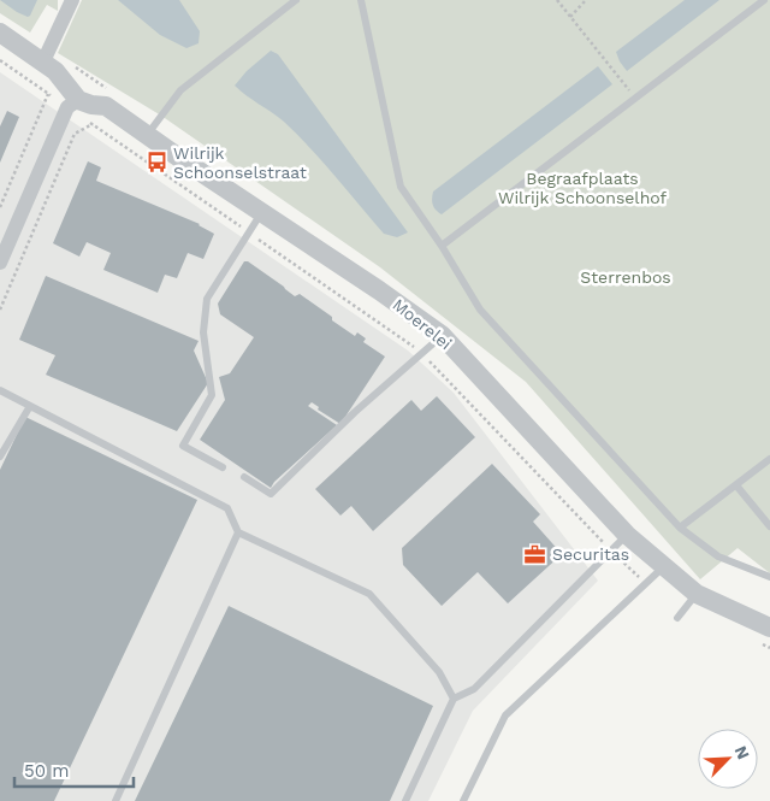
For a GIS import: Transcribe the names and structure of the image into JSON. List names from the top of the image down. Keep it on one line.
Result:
{"streets":{"street":["Moerelei"]},"parks":["Begraafplaats Wilrijk Schoonselhof","Sterrenbos"],"places":{"bus stop":["Wilrijk Schoonselstraat"],"office":["Securitas"]},"scale_bar":"50 m","north":"top right"}
